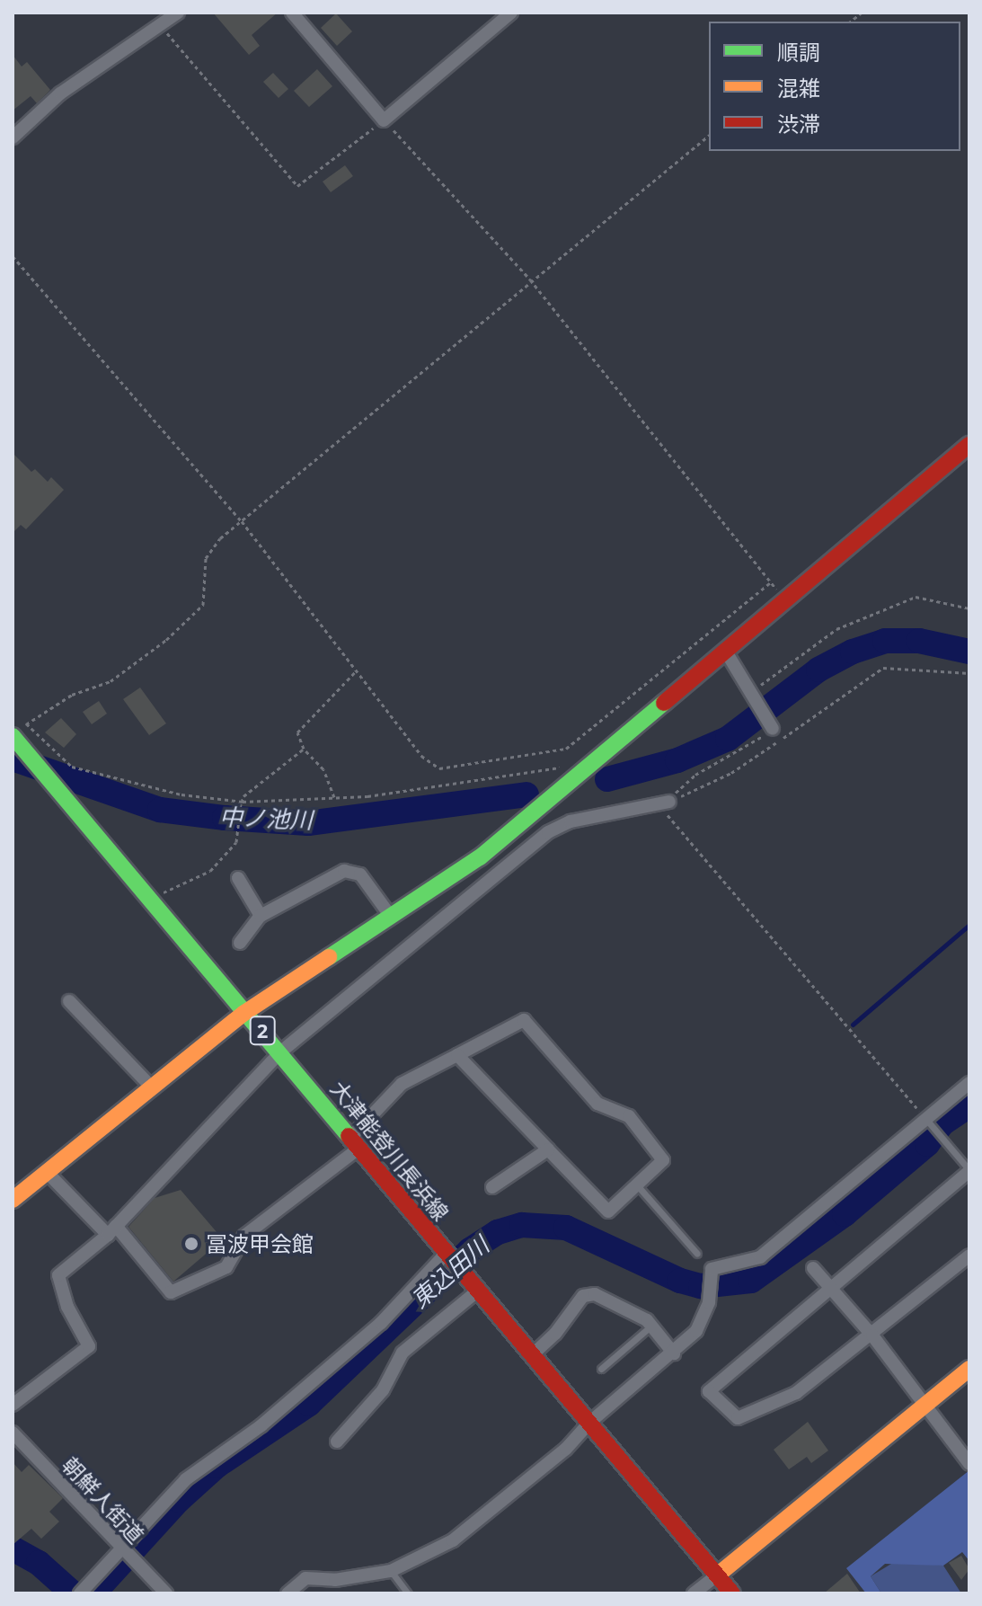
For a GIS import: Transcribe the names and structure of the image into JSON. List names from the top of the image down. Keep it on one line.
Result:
{"streets":{"street":["2","大津能登川長浜線","朝鮮人街道"]},"water":["中ノ池川","東込田川"],"places":["冨波甲会館"],"legend":["順調","混雑","渋滞"]}
